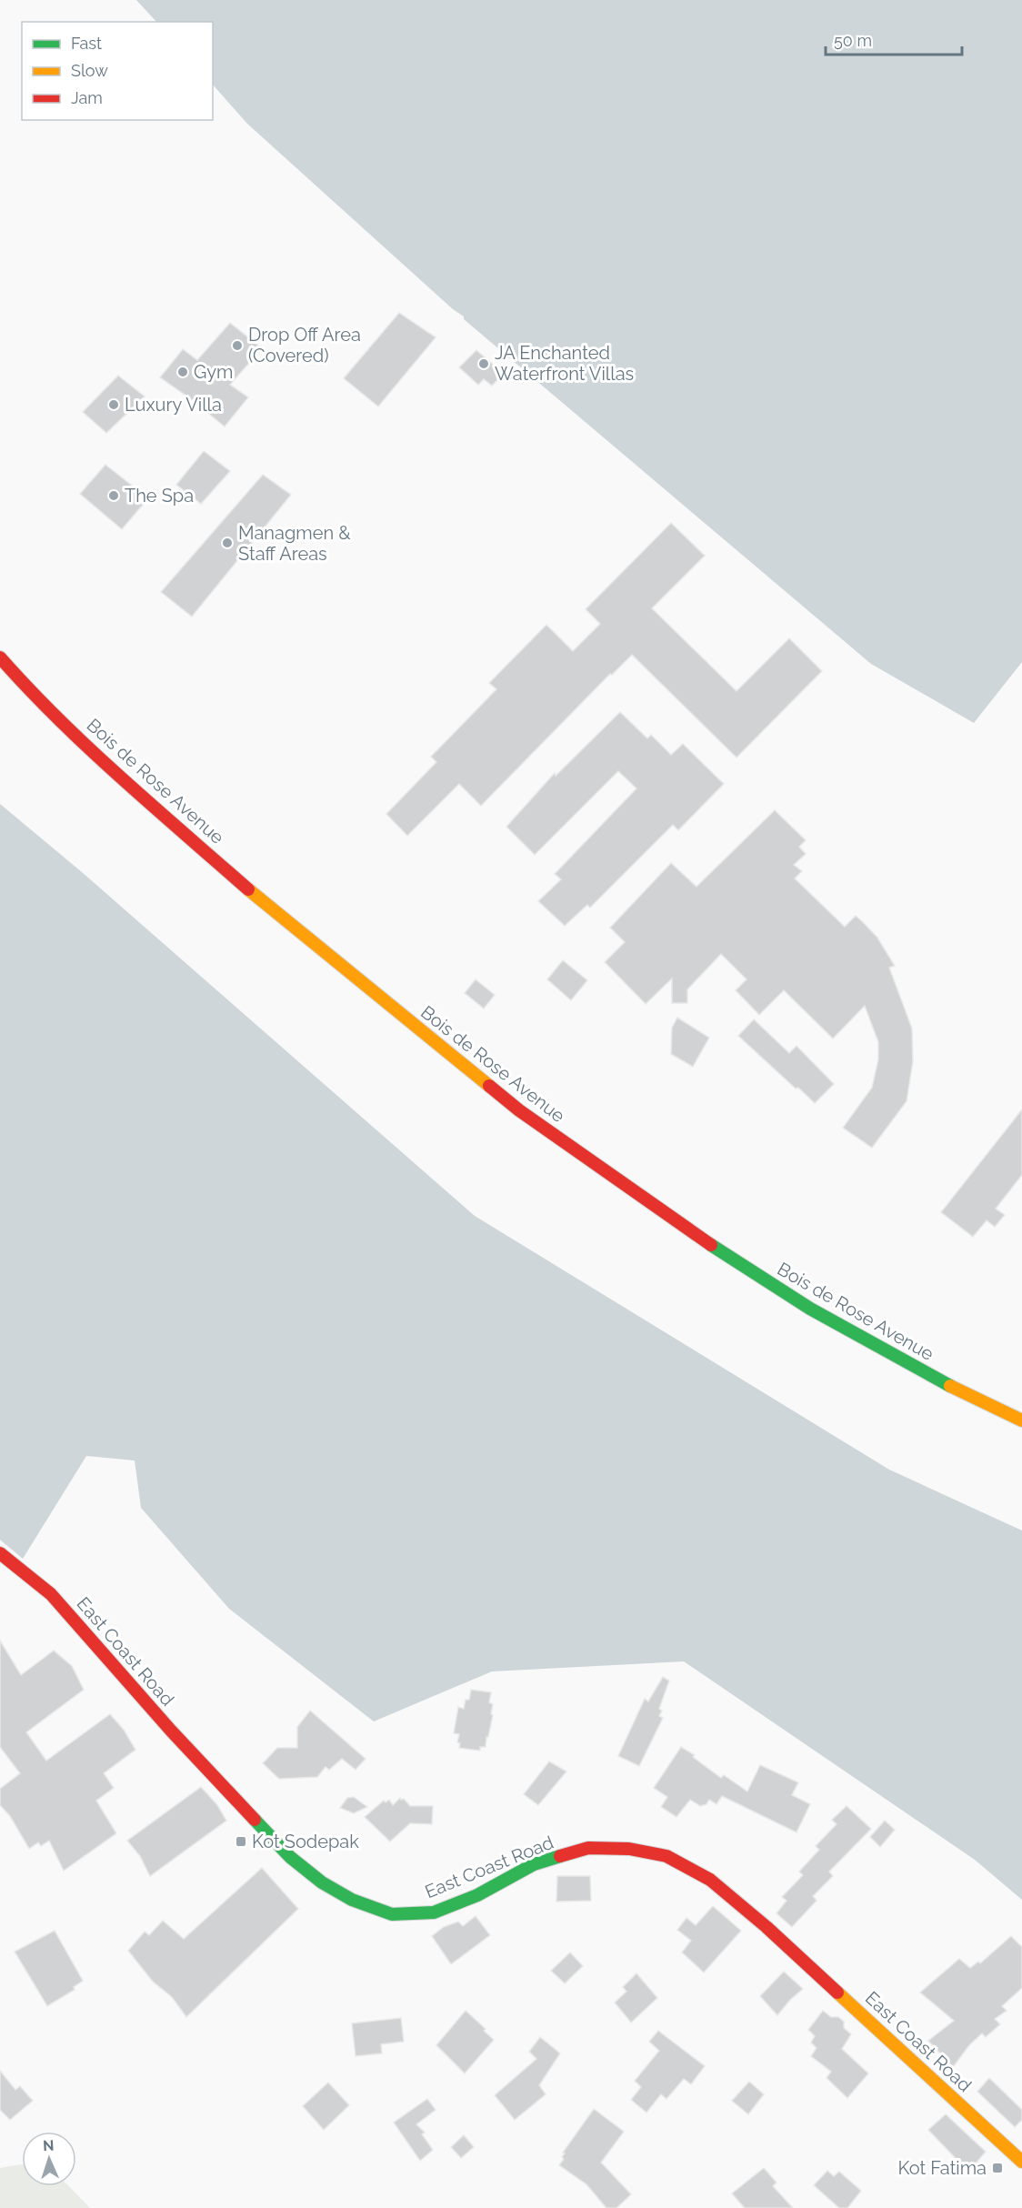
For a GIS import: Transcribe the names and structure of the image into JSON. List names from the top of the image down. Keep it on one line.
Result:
{"streets":{"main road":["Bois de Rose Avenue","East Coast Road"]},"places":{"other":["Drop Off Area (Covered)","JA Enchanted Waterfront Villas","Gym","Luxury Villa","The Spa","Managmen & Staff Areas"],"transit":["Kot Sodepak","Kot Fatima"]},"legend":["Fast","Slow","Jam"],"scale_bar":"50 m","north":"top"}
